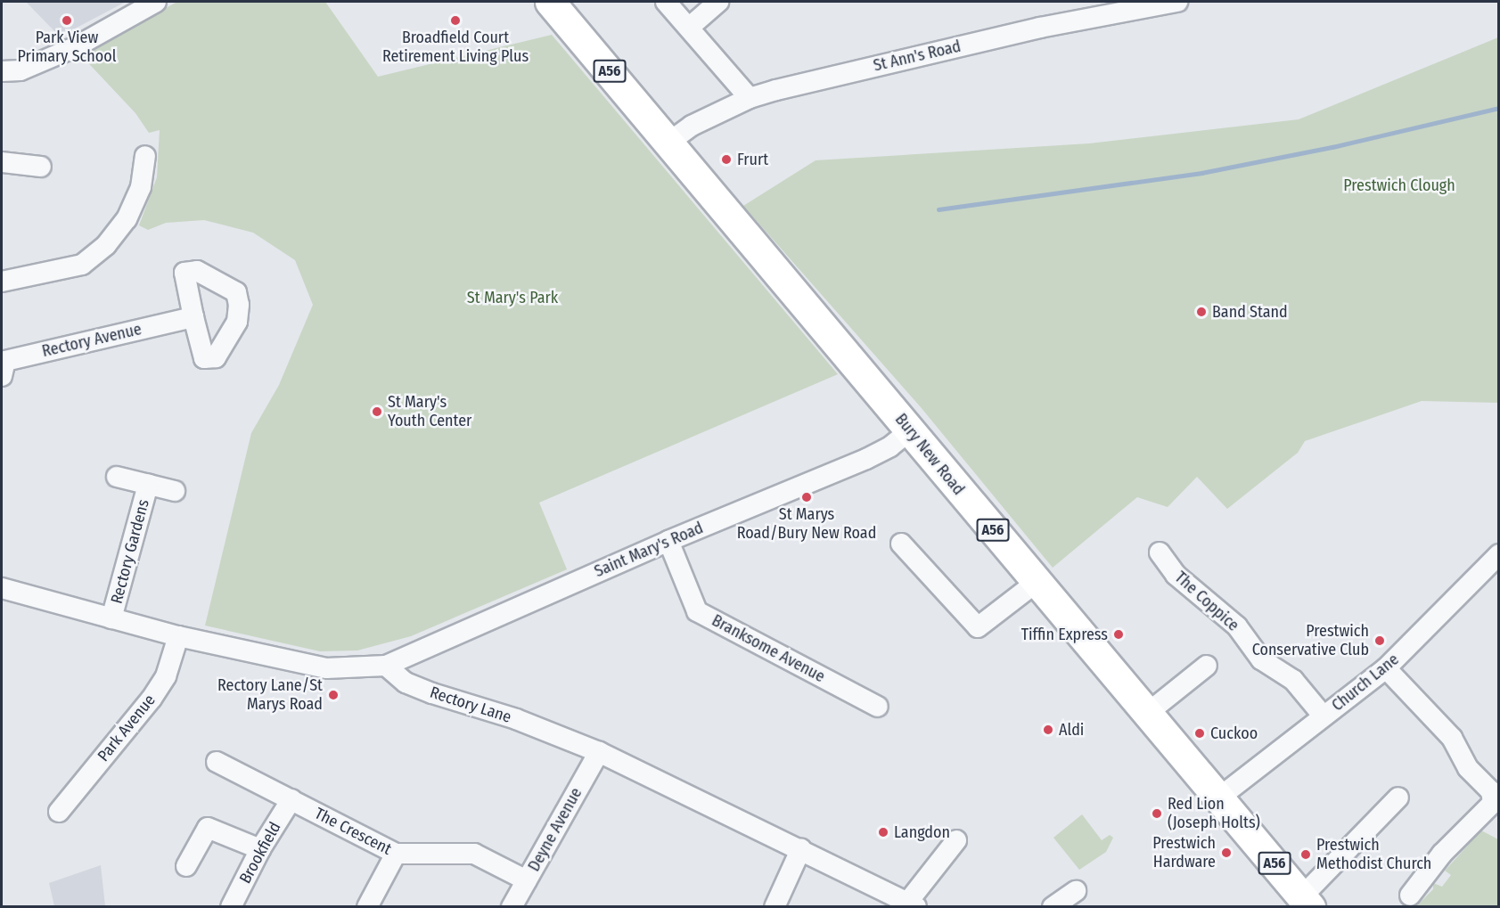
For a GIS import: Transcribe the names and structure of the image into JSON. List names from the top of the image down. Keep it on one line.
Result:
{"streets":{"highway":["A56","Bury New Road"],"street":["St Ann's Road","Rectory Avenue","Saint Mary's Road","Rectory Gardens","The Coppice","Branksome Avenue","Church Lane","Rectory Lane","Park Avenue","Deyne Avenue","The Crescent","Brookfield"]},"crossings":[["St Ann's Road","Bury New Road"],["Bury New Road","Saint Mary's Road"],["Bury New Road","Church Lane"],["Saint Mary's Road","Branksome Avenue"],["Saint Mary's Road","Rectory Lane"],["The Coppice","Church Lane"],["Rectory Lane","Deyne Avenue"],["Deyne Avenue","The Crescent"],["The Crescent","Brookfield"]],"parks":["Prestwich Clough","St Mary's Park"],"places":["Park View Primary School","Broadfield Court Retirement Living Plus","Frurt","Band Stand","St Mary's Youth Center","St Marys Road/Bury New Road","Tiffin Express","Prestwich Conservative Club","Rectory Lane/St Marys Road","Aldi","Cuckoo","Red Lion (Joseph Holts)","Langdon","Prestwich Hardware","Prestwich Methodist Church"]}
